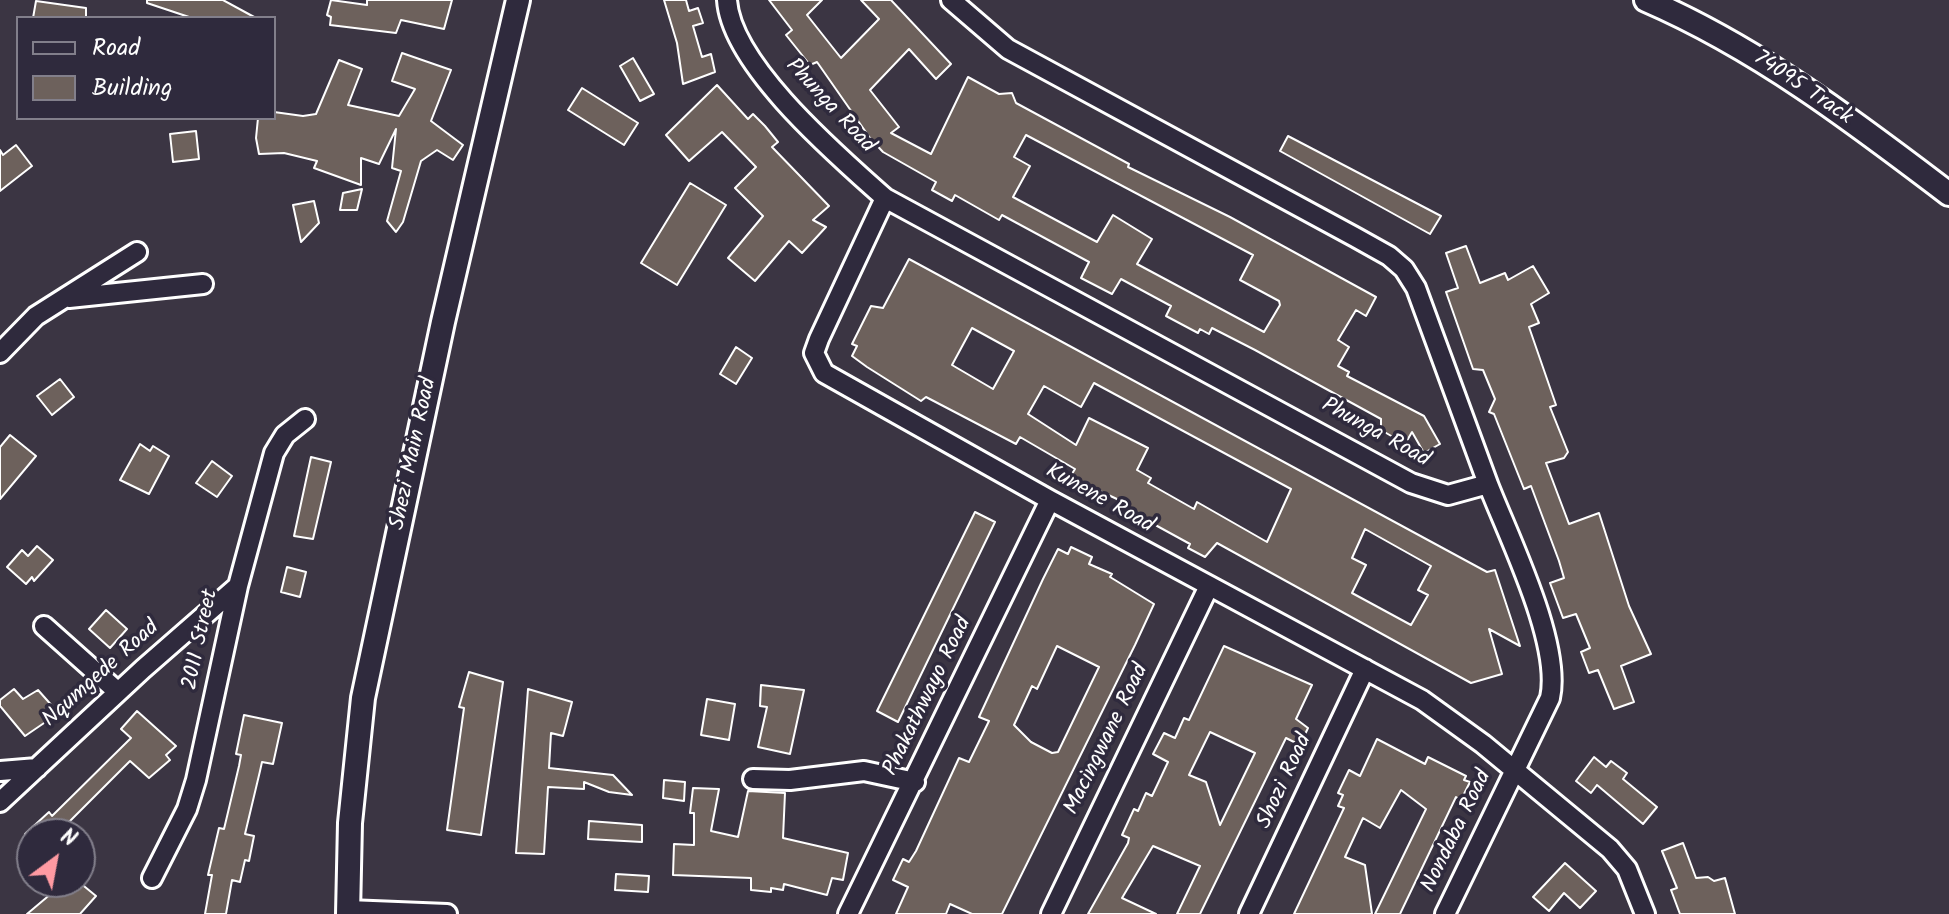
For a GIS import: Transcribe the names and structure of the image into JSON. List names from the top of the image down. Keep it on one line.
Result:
{"streets":{"street":["74095 Track","Phunga Road","Shezi Main Road","Kunene Road","2011 Street","Nqumgede Road","Phakathwayo Road","Macingwane Road","Shozi Road","Nondaba Road"]},"crossings":[["Phunga Road","Kunene Road"],["Kunene Road","Phakathwayo Road"],["Kunene Road","Macingwane Road"],["Kunene Road","Shozi Road"],["Kunene Road","Nondaba Road"],["2011 Street","Nqumgede Road"]],"legend":["Road","Building"],"north":"top right"}
